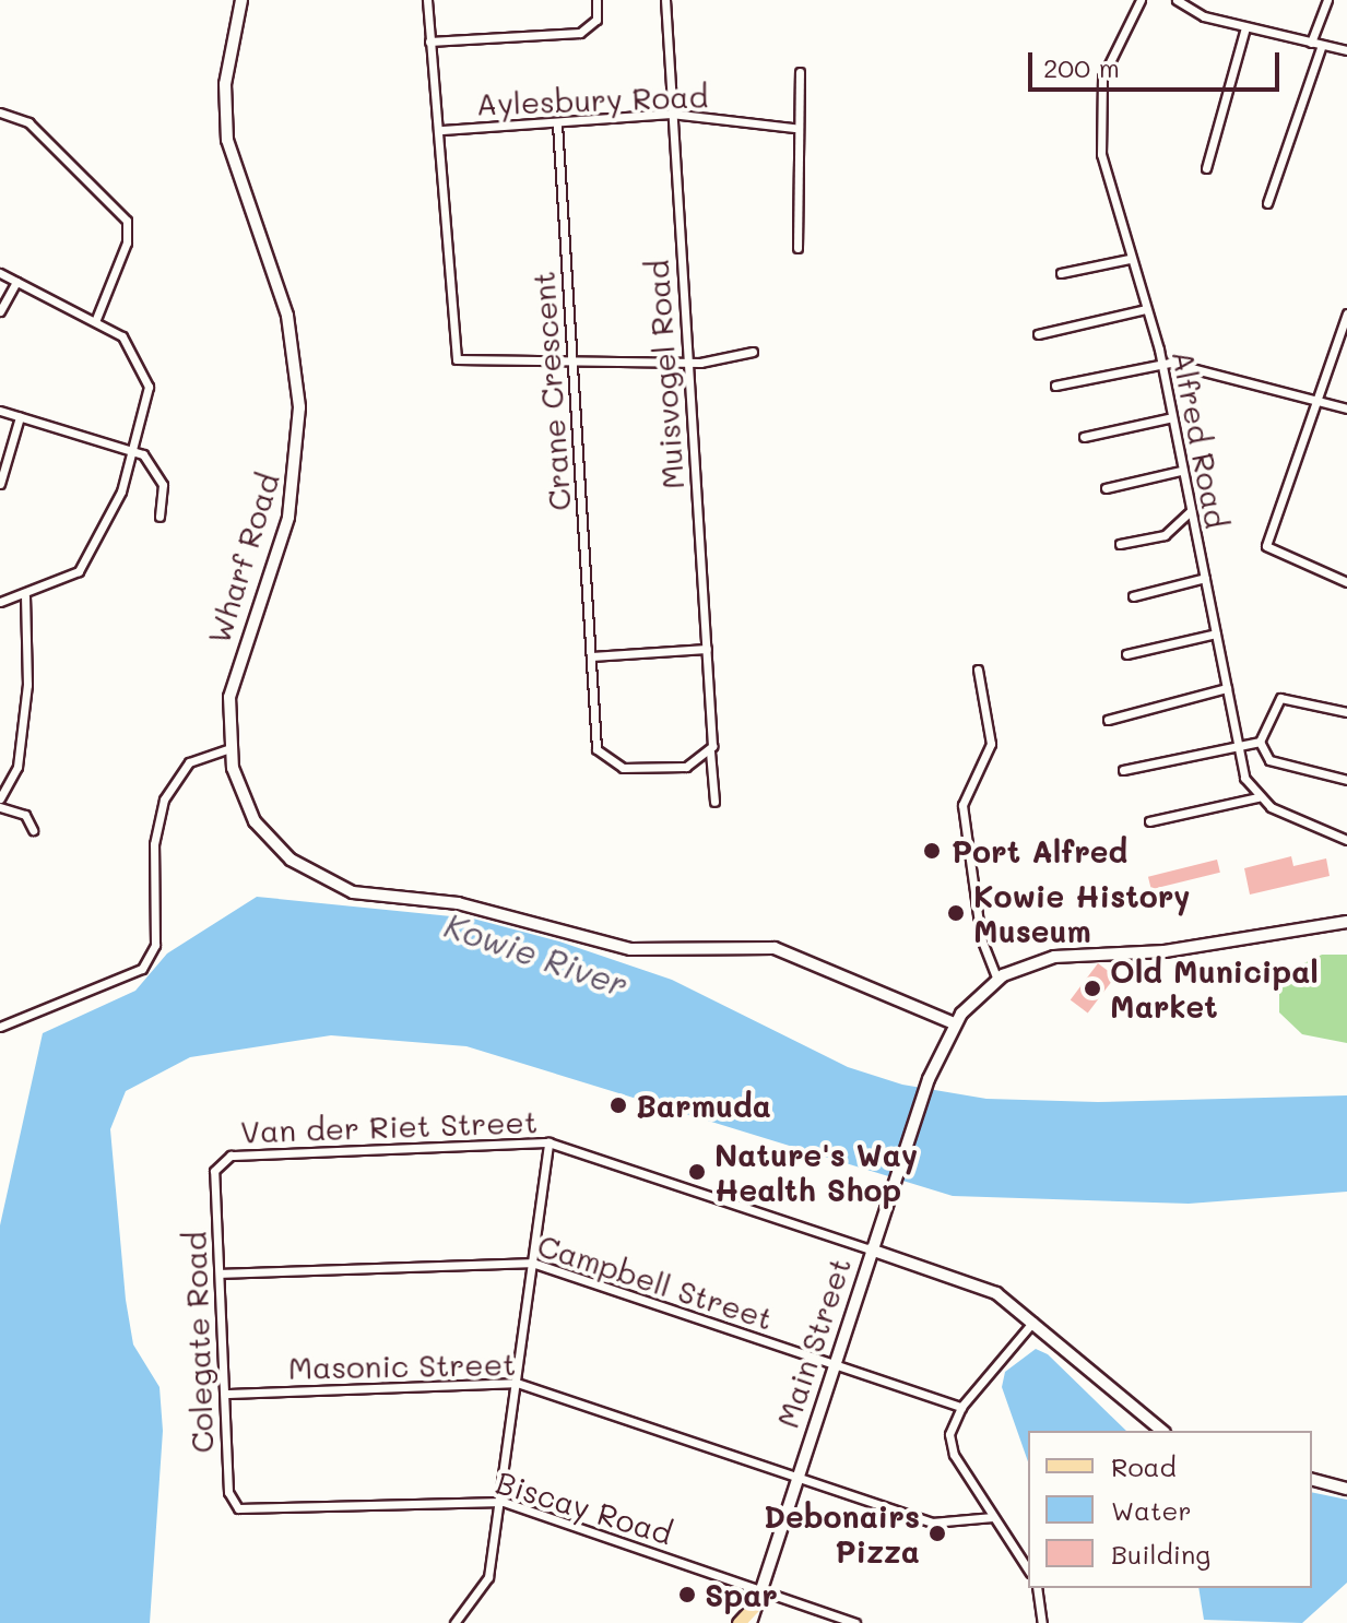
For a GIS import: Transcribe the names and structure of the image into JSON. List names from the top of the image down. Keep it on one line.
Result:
{"streets":{"street":["Aylesbury Road","Muisvogel Road","Crane Crescent","Alfred Road","Wharf Road","Van der Riet Street","Campbell Street","Colegate Road","Main Street","Masonic Street","Biscay Road"]},"crossings":[["Aylesbury Road","Muisvogel Road"],["Aylesbury Road","Crane Crescent"],["Muisvogel Road","Crane Crescent"],["Wharf Road","Main Street"],["Van der Riet Street","Colegate Road"],["Van der Riet Street","Main Street"],["Campbell Street","Colegate Road"],["Campbell Street","Main Street"],["Colegate Road","Masonic Street"],["Colegate Road","Biscay Road"],["Main Street","Masonic Street"],["Main Street","Biscay Road"]],"water":["Kowie River"],"places":["Port Alfred","Kowie History Museum","Old Municipal Market","Barmuda","Nature's Way Health Shop","Debonairs Pizza","Spar"],"legend":["Road","Water","Building"],"scale_bar":"200 m"}
